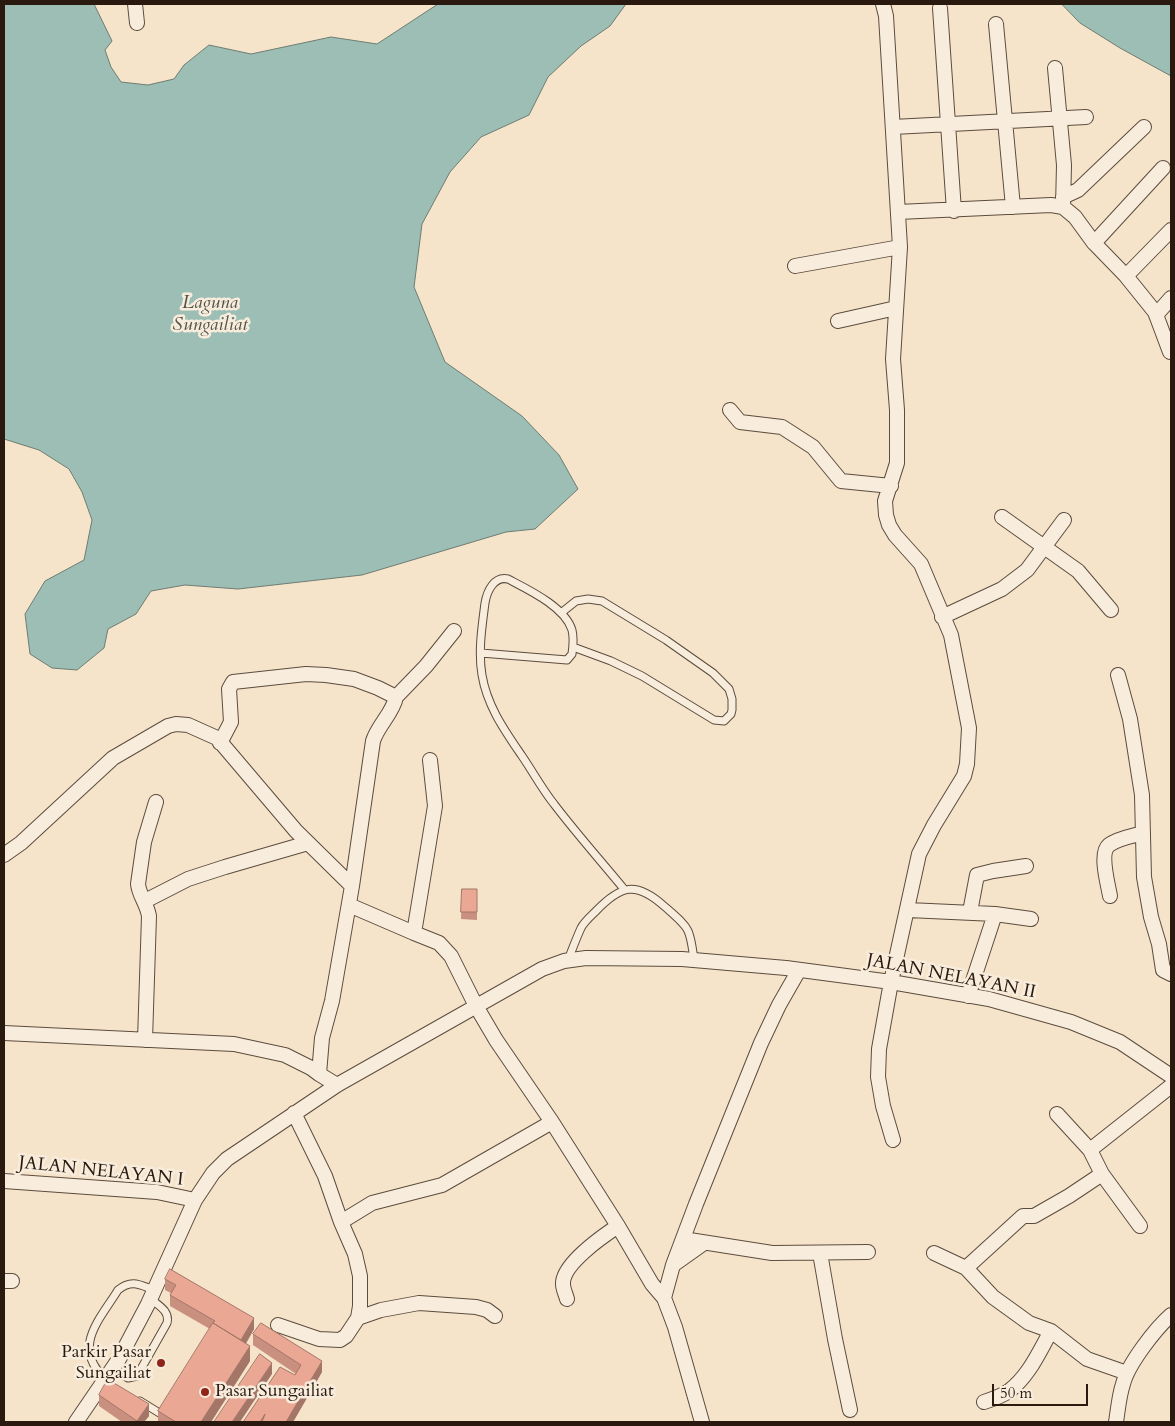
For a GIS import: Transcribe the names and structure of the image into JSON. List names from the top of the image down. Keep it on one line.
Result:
{"streets":{"street":["JALAN NELAYAN II","JALAN NELAYAN I"]},"crossings":[["JALAN NELAYAN II","JALAN NELAYAN I"]],"water":["Laguna Sungailiat"],"places":["Parkir Pasar Sungailiat","Pasar Sungailiat"],"scale_bar":"50 m"}
